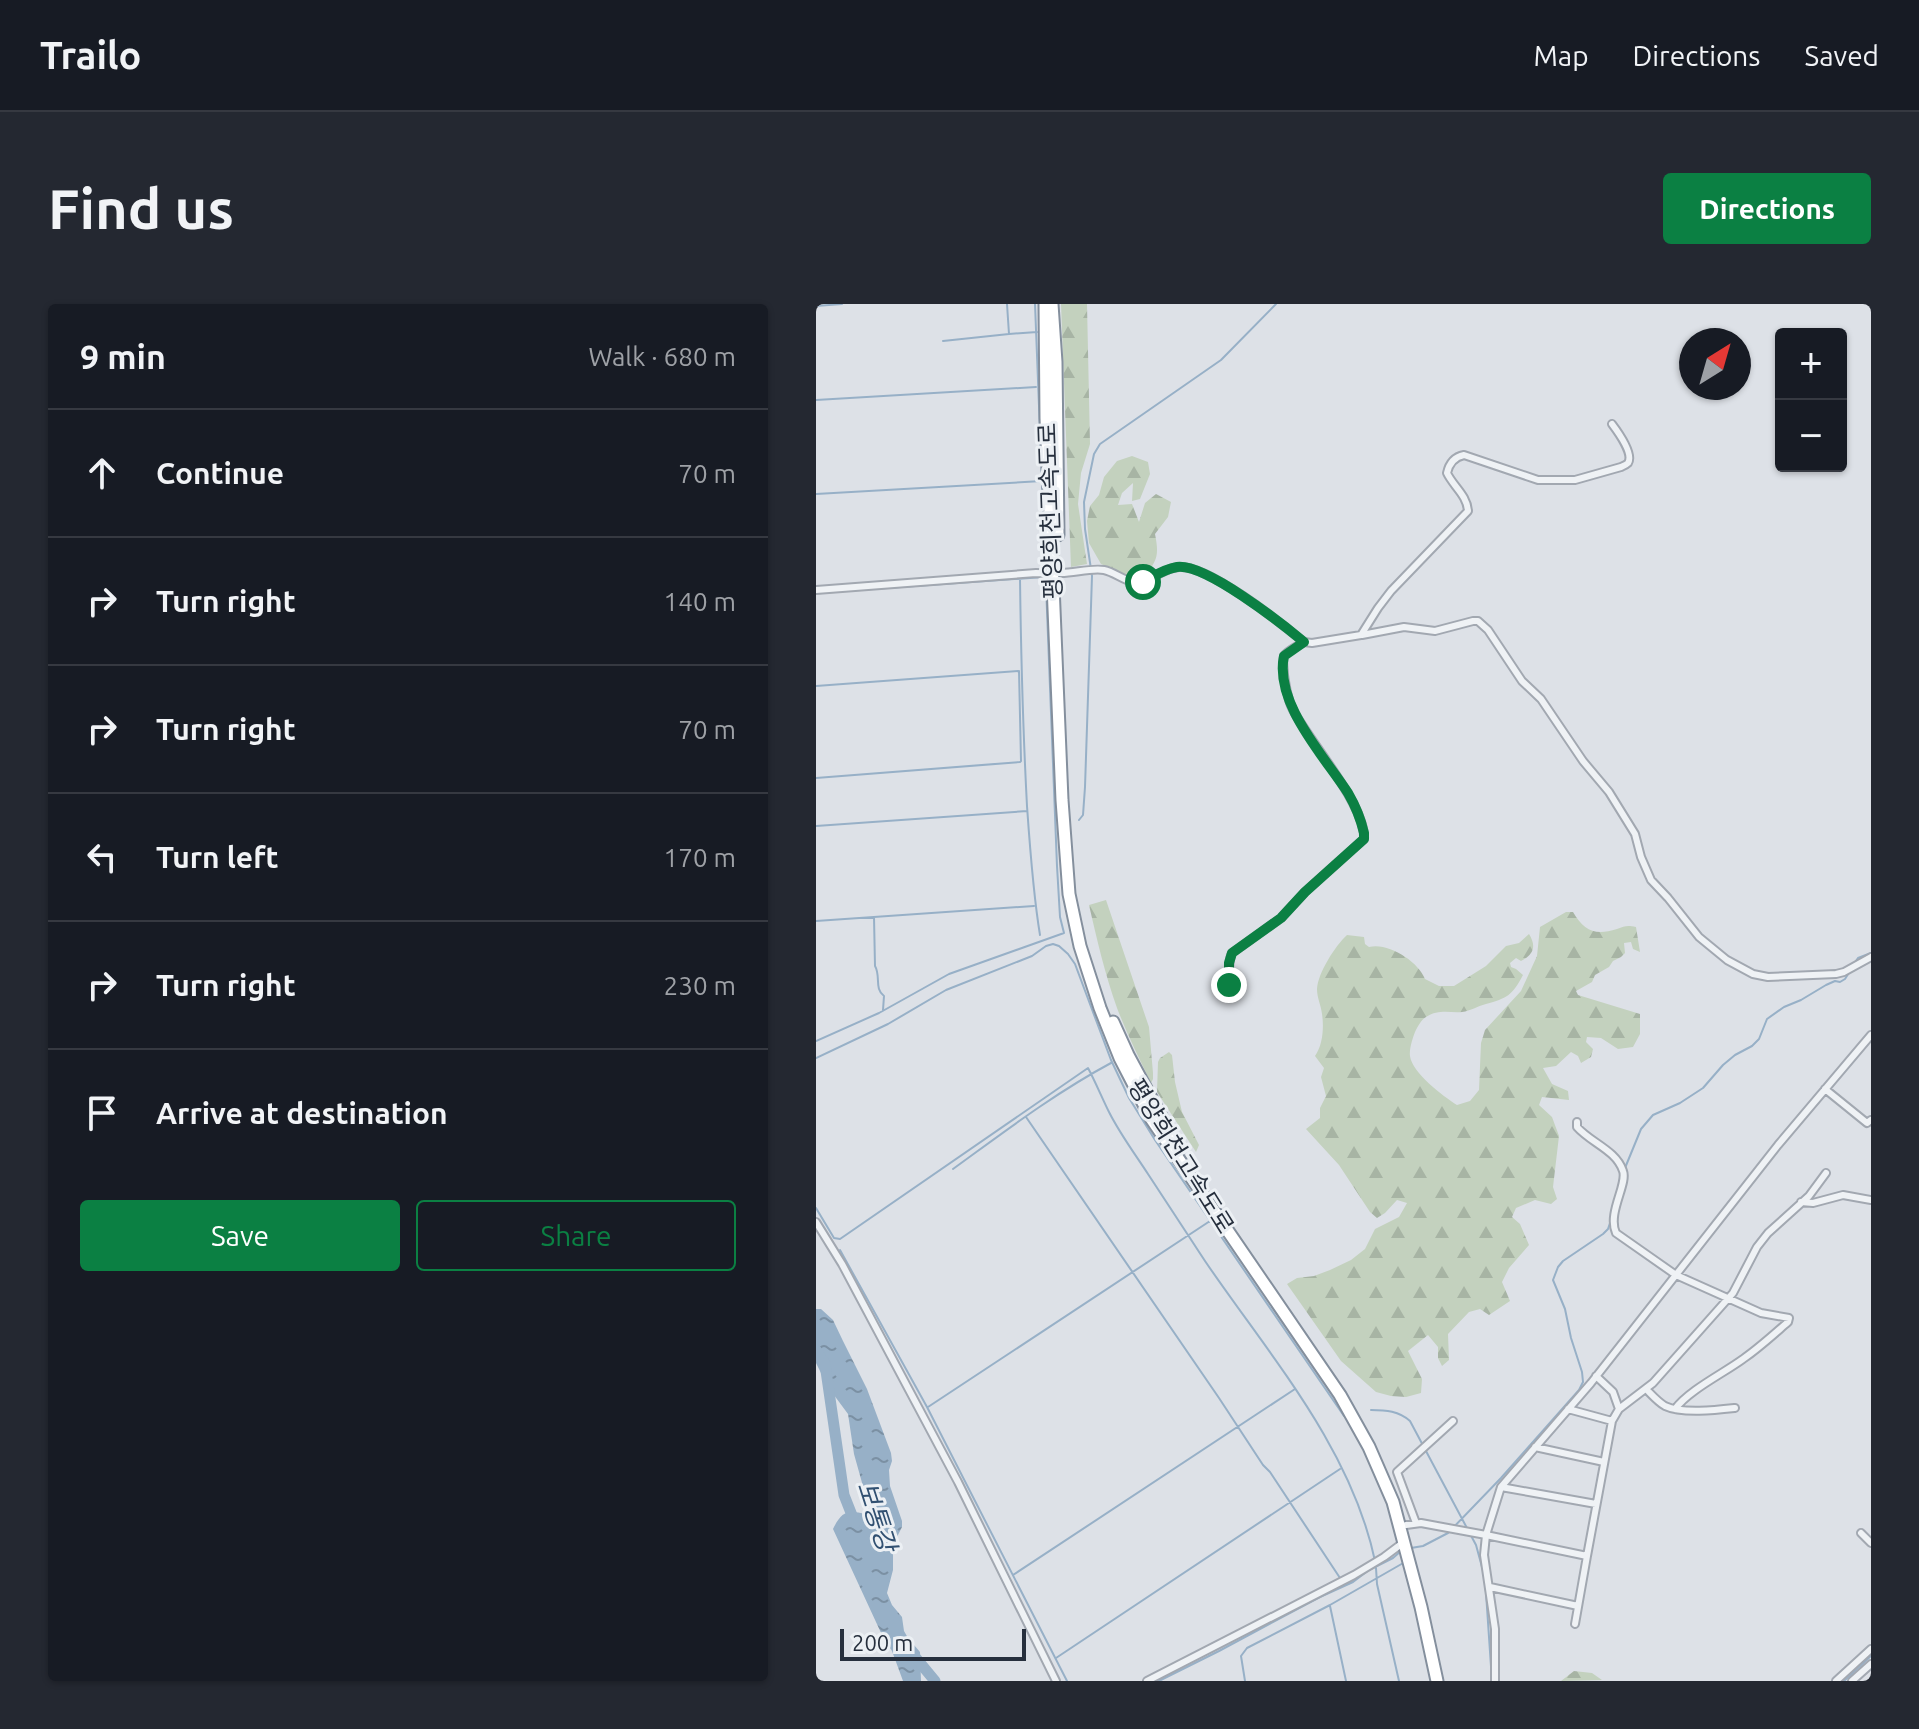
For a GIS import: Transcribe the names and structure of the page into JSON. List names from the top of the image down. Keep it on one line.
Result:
{"streets":{"highway":["평양희천고속도로"]},"water":["보통강"],"scale_bar":"200 m","north":"top right","page":{"header":"Trailo","nav":["Map","Directions","Saved"],"buttons":["Directions",["Save","Share"]],"title":"Find us","heading":["9 min","Walk · 680 m"],"map_buttons":["+","−"],"list":[["Continue","70 m"],["Turn right","140 m"],["Turn right","70 m"],["Turn left","170 m"],["Turn right","230 m"],"Arrive at destination"],"scale":"200 m"}}
